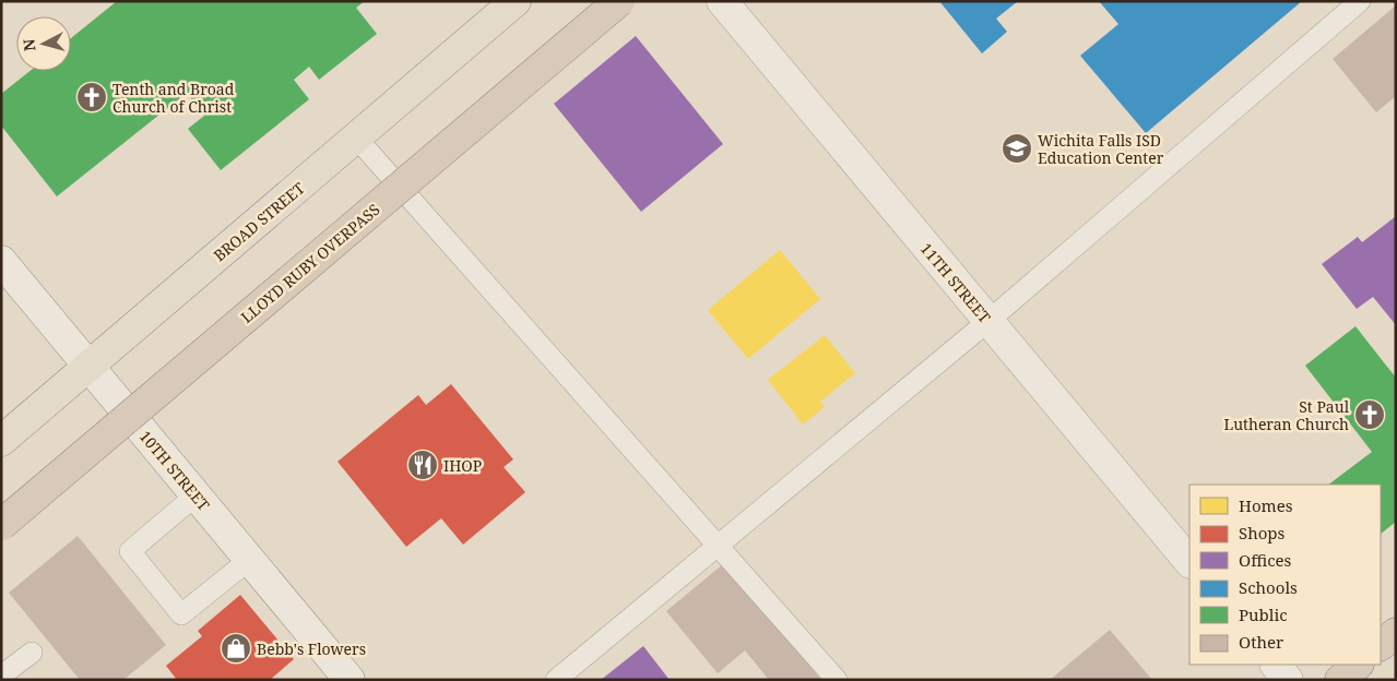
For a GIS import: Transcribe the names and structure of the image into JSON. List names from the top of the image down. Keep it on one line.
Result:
{"streets":{"highway":["LLOYD RUBY OVERPASS"],"main road":["BROAD STREET"],"street":["11TH STREET","10TH STREET"]},"crossings":[["BROAD STREET","10TH STREET"]],"places":{"church":["Tenth and Broad Church of Christ","St Paul Lutheran Church"],"school or university":["Wichita Falls ISD Education Center"],"restaurant":["IHOP"],"shop":["Bebb's Flowers"]},"legend":["Homes","Shops","Offices","Schools","Public","Other"],"north":"left"}
